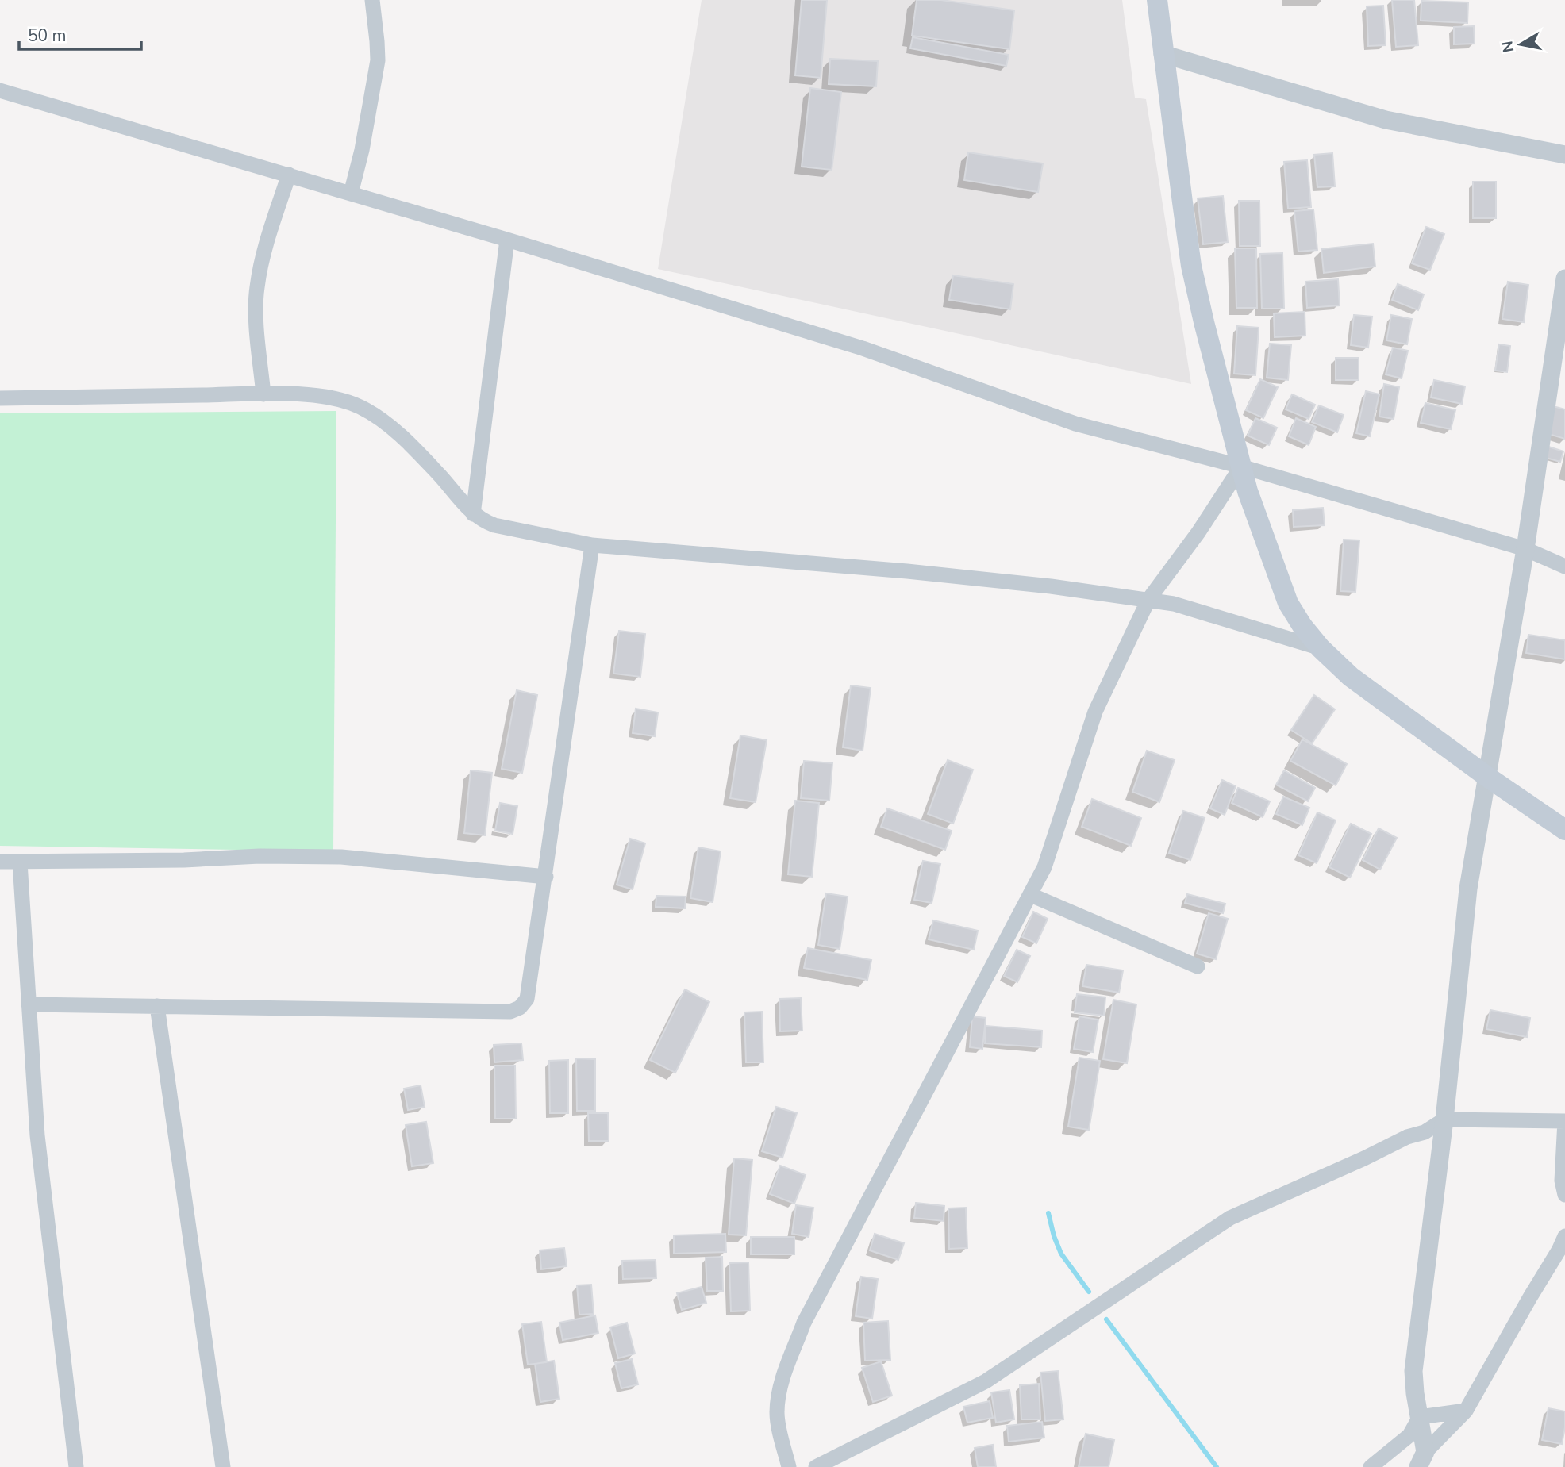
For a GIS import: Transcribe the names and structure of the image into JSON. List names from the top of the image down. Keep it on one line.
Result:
{"scale_bar":"50 m","north":"left"}
